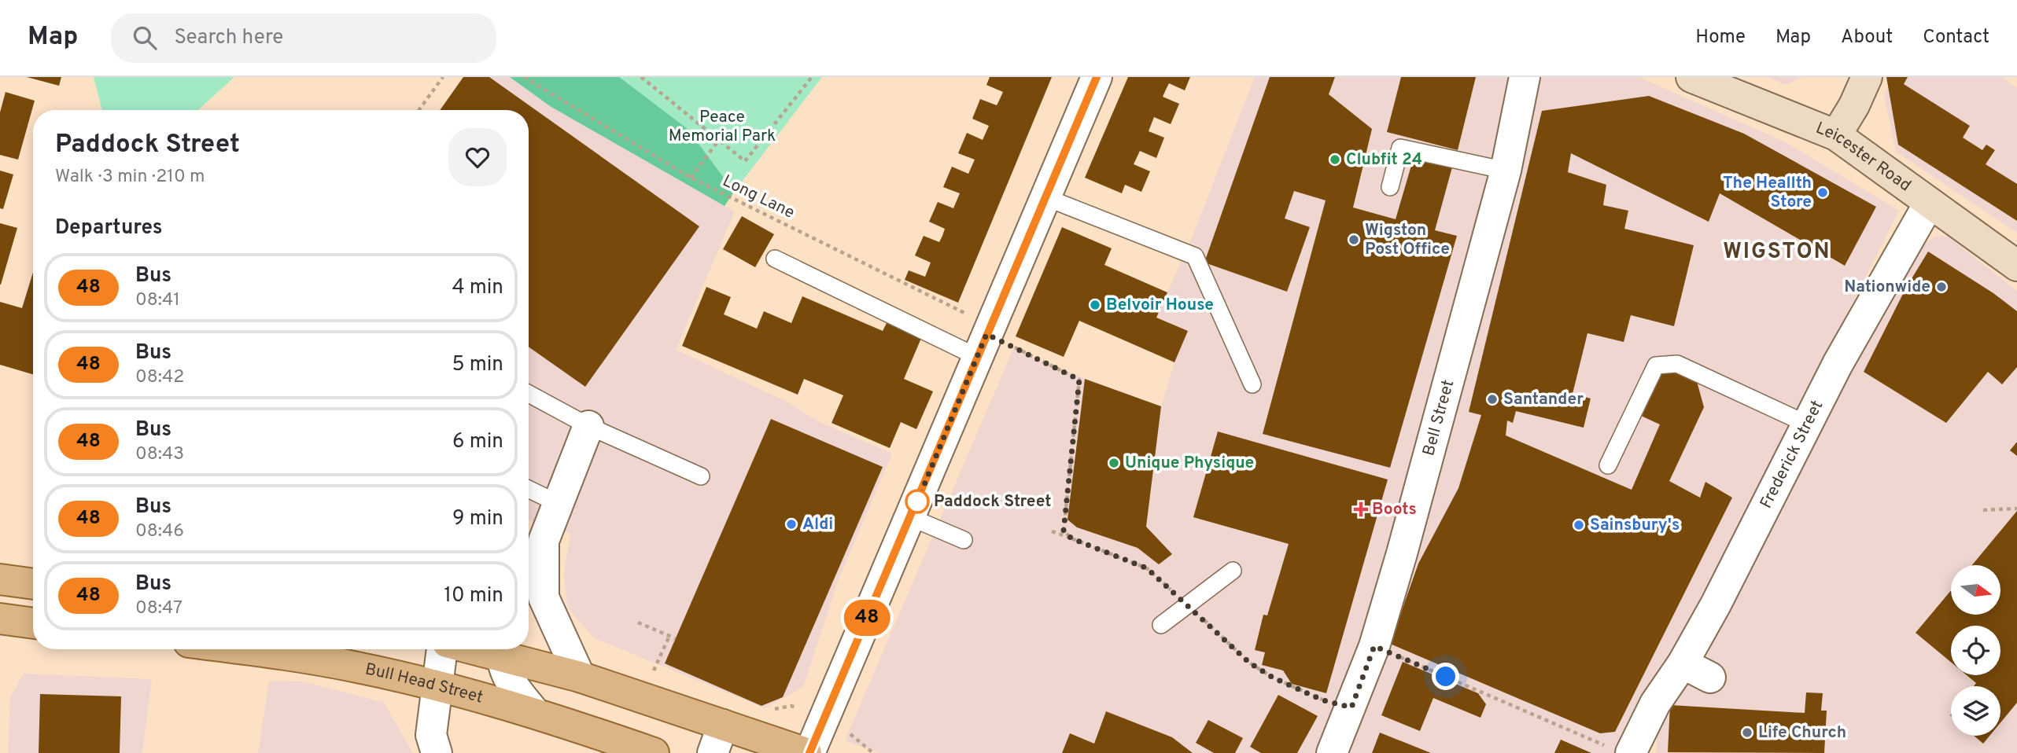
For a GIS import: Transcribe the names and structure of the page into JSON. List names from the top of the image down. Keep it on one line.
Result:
{"streets":{"main road":["Leicester Road","Bull Head Street"],"street":["Bell Street","Frederick Street"],"path":["Long Lane"]},"crossings":[["Leicester Road","Frederick Street"]],"districts":["WIGSTON"],"parks":["Peace Memorial Park"],"places":{"other":["Clubfit 24","The Heallth Store","Wigston Post Office","Nationwide","Belvoir House","Santander","Unique Physique","Paddock Street","Aldi","Sainsbury's","Life Church"],"health":["Boots"]},"lines":["bus line 48"],"north":"right","page":{"header":"Map","search":"Search here","nav":["Home","Map","About","Contact"],"on_map":"48","heading":[["Paddock Street","Walk · 3 min · 210 m"],"Departures"],"list":[{"mark":"48","name":"Bus","note":"08:41","value":"4 min"},{"mark":"48","name":"Bus","note":"08:42","value":"5 min"},{"mark":"48","name":"Bus","note":"08:43","value":"6 min"},{"mark":"48","name":"Bus","note":"08:46","value":"9 min"},{"mark":"48","name":"Bus","note":"08:47","value":"10 min"}]}}
